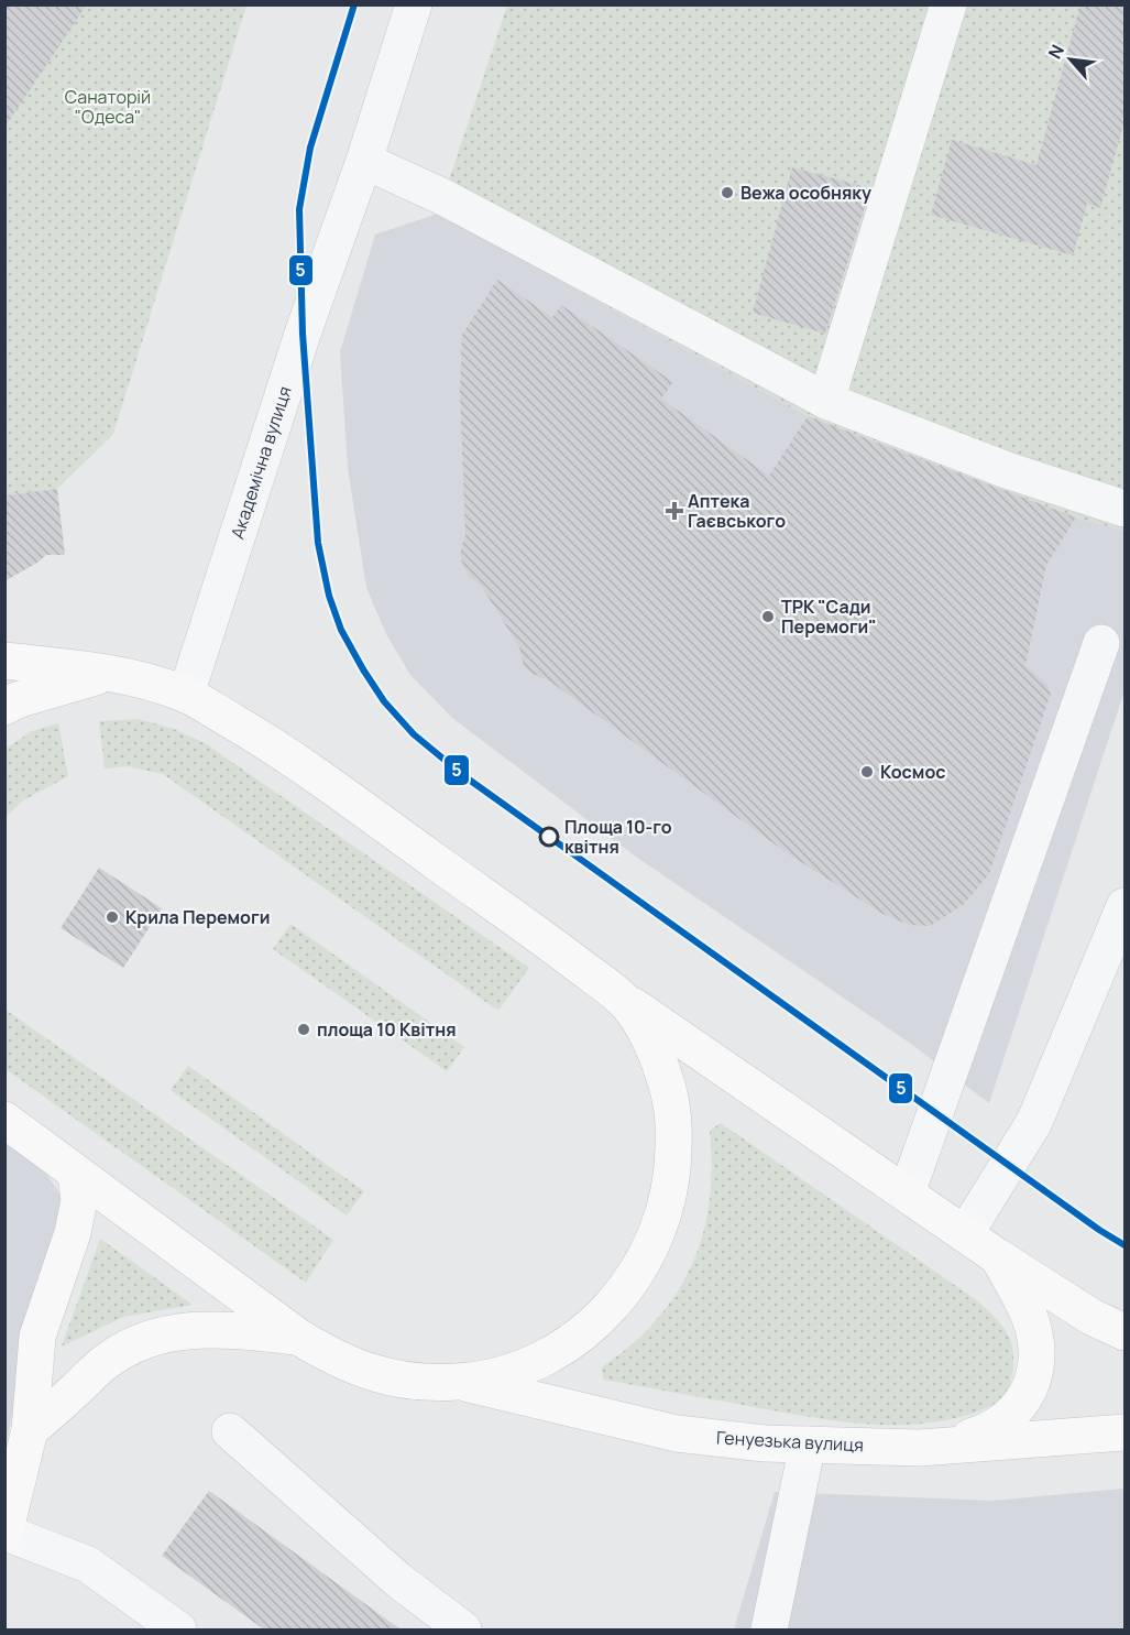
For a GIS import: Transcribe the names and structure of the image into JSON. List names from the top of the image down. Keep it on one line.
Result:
{"streets":{"main road":["Генуезька вулиця"],"street":["Академічна вулиця"]},"parks":["Санаторій \"Одеса\""],"places":{"other":["Вежа особняку","ТРК \"Сади Перемоги\"","Космос","Площа 10-го квітня","Крила Перемоги","площа 10 Квітня"],"health":["Аптека Гаєвського"]},"lines":["transit line 5"],"north":"top left"}
